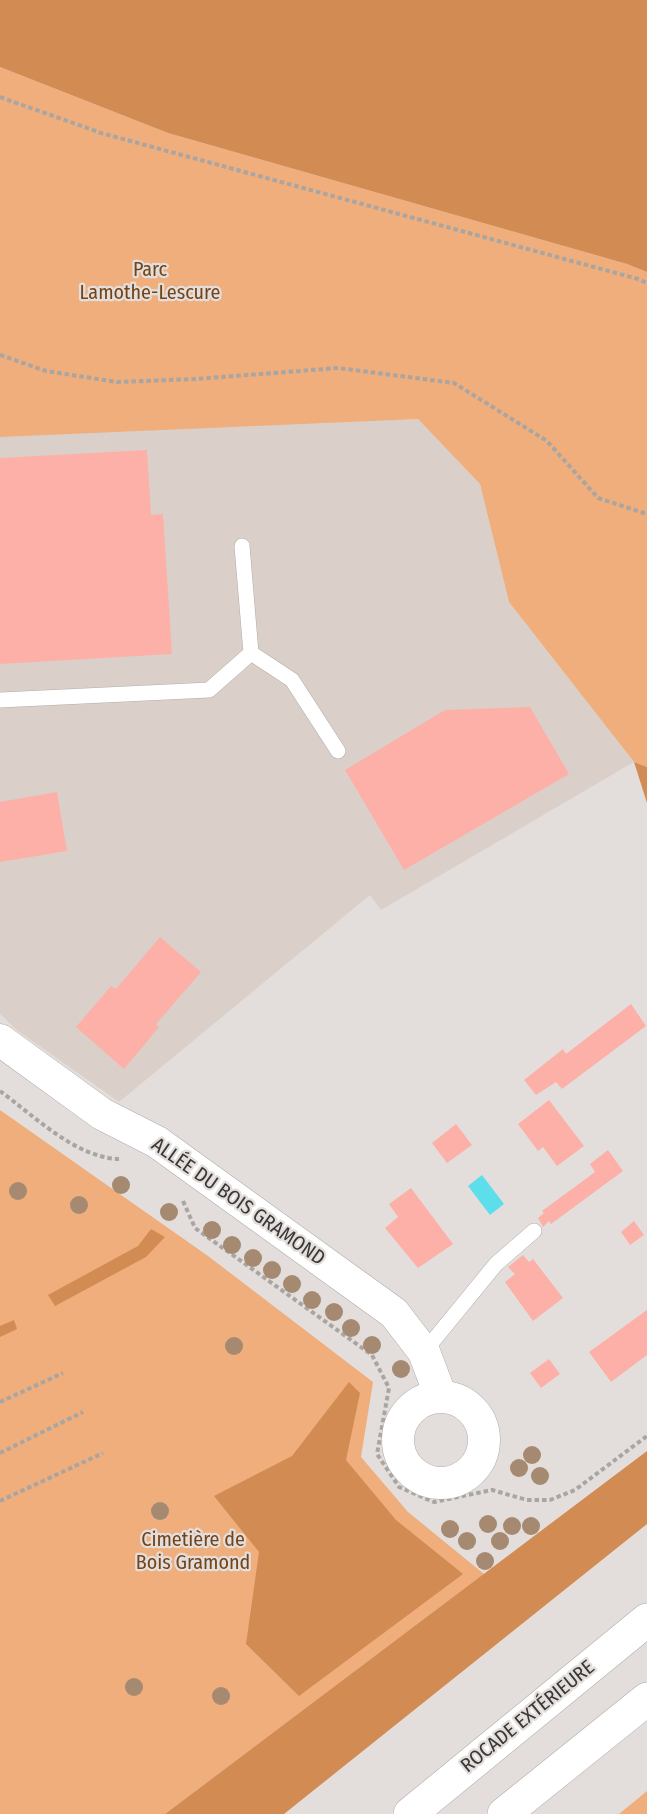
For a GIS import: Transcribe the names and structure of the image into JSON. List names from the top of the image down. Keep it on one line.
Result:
{"streets":{"highway":["ROCADE EXTÉRIEURE"],"street":["ALLÉE DU BOIS GRAMOND"]},"parks":["Parc Lamothe-Lescure","Cimetière de Bois Gramond"]}
